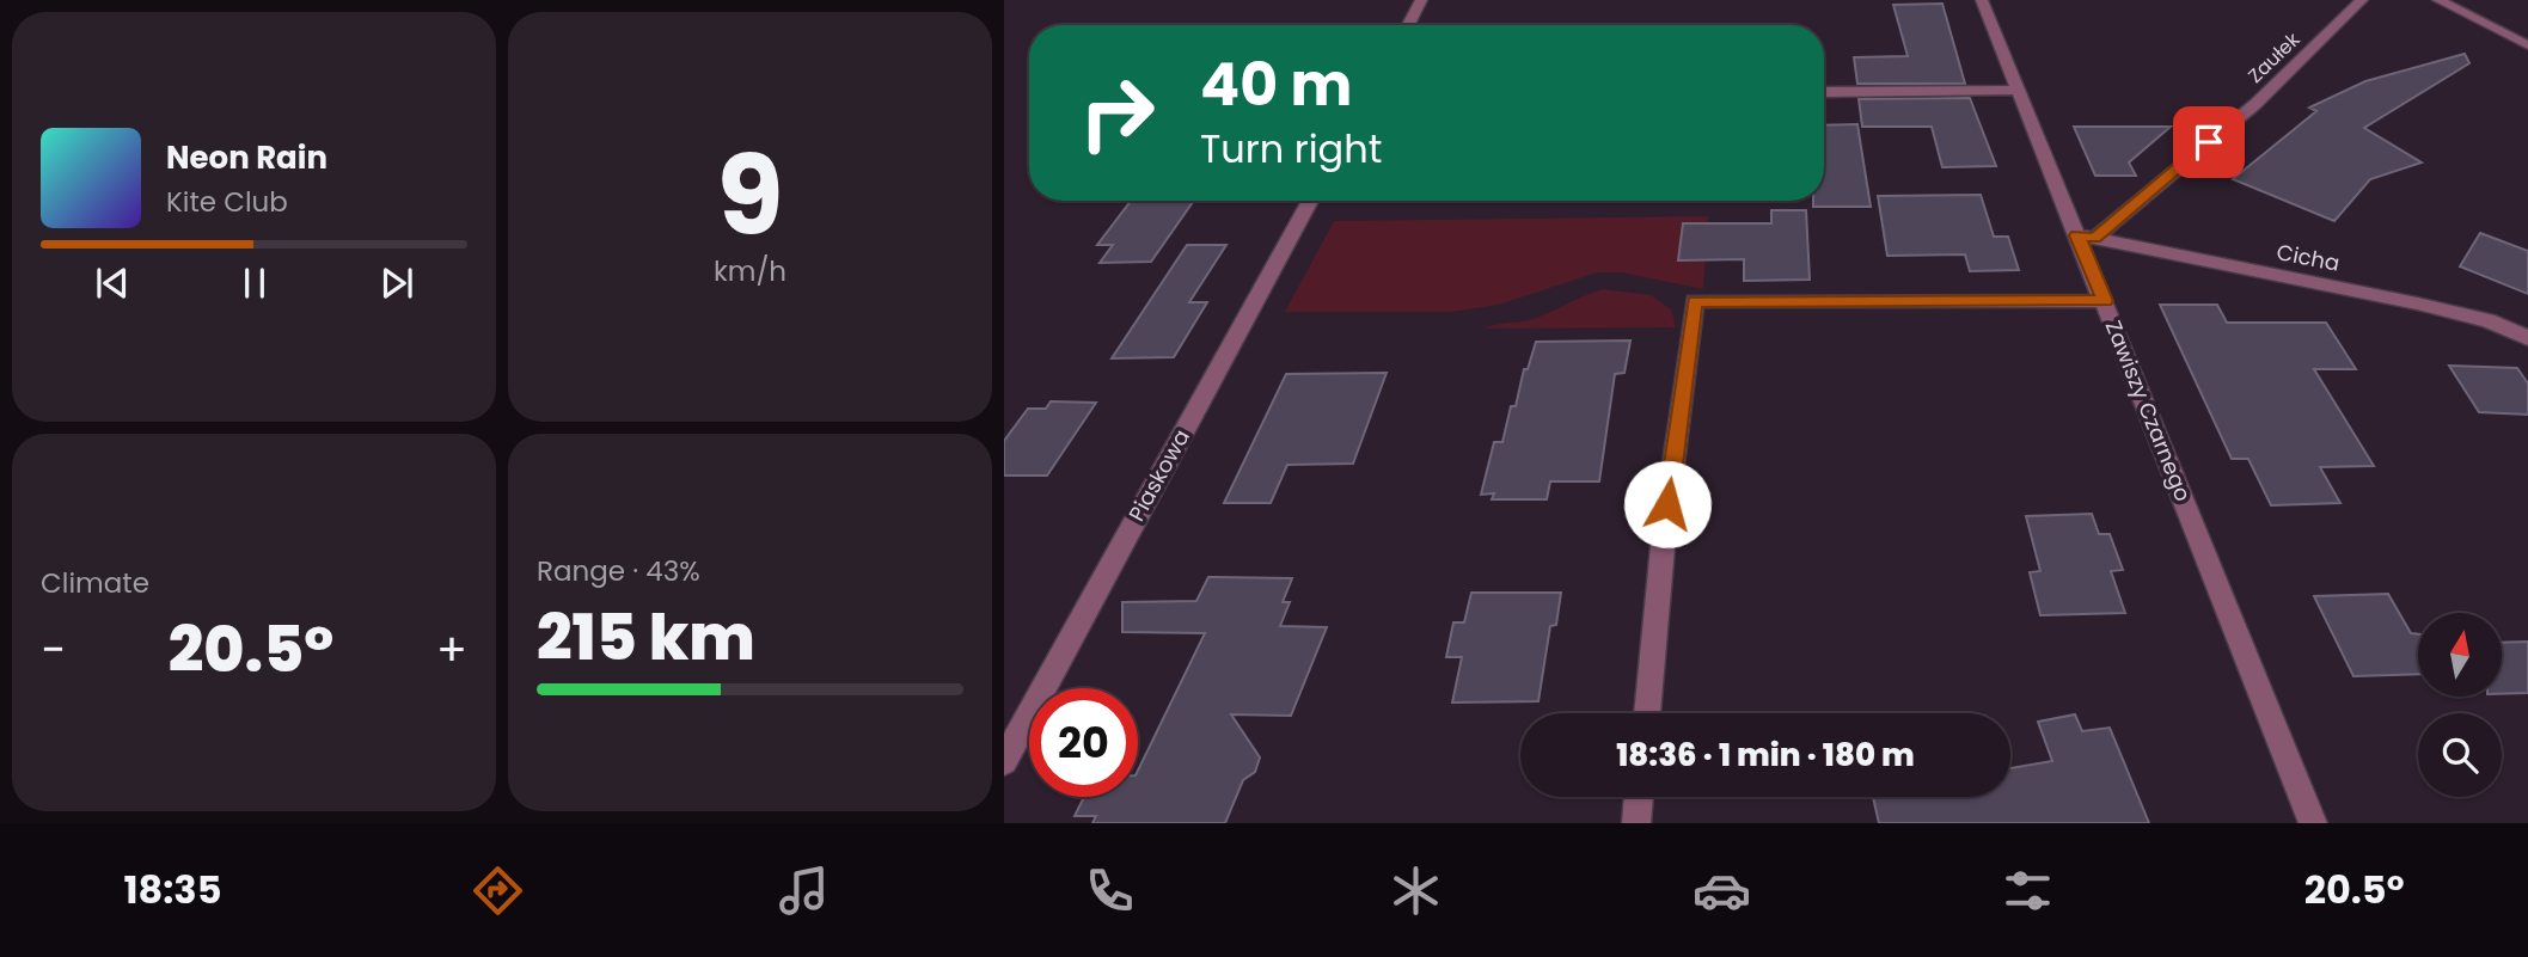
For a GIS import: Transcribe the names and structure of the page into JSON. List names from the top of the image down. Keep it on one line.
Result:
{"streets":{"street":["Zaułek","Cicha","Zawiszy Czarnego","Piaskowa"]},"crossings":[["Zaułek","Cicha"],["Zaułek","Zawiszy Czarnego"],["Cicha","Zawiszy Czarnego"]],"north":"top","page":{"tile":[["9","km/h"],"Climate",["Range · 43%","215 km"]],"turn":["40 m","Turn right"],"song":["Neon Rain","Kite Club"],"heat":["−","20.5°","+"],"limit":"20","trip":"18:36 · 1 min · 180 m","tabs":["18:35","20.5°"]}}
